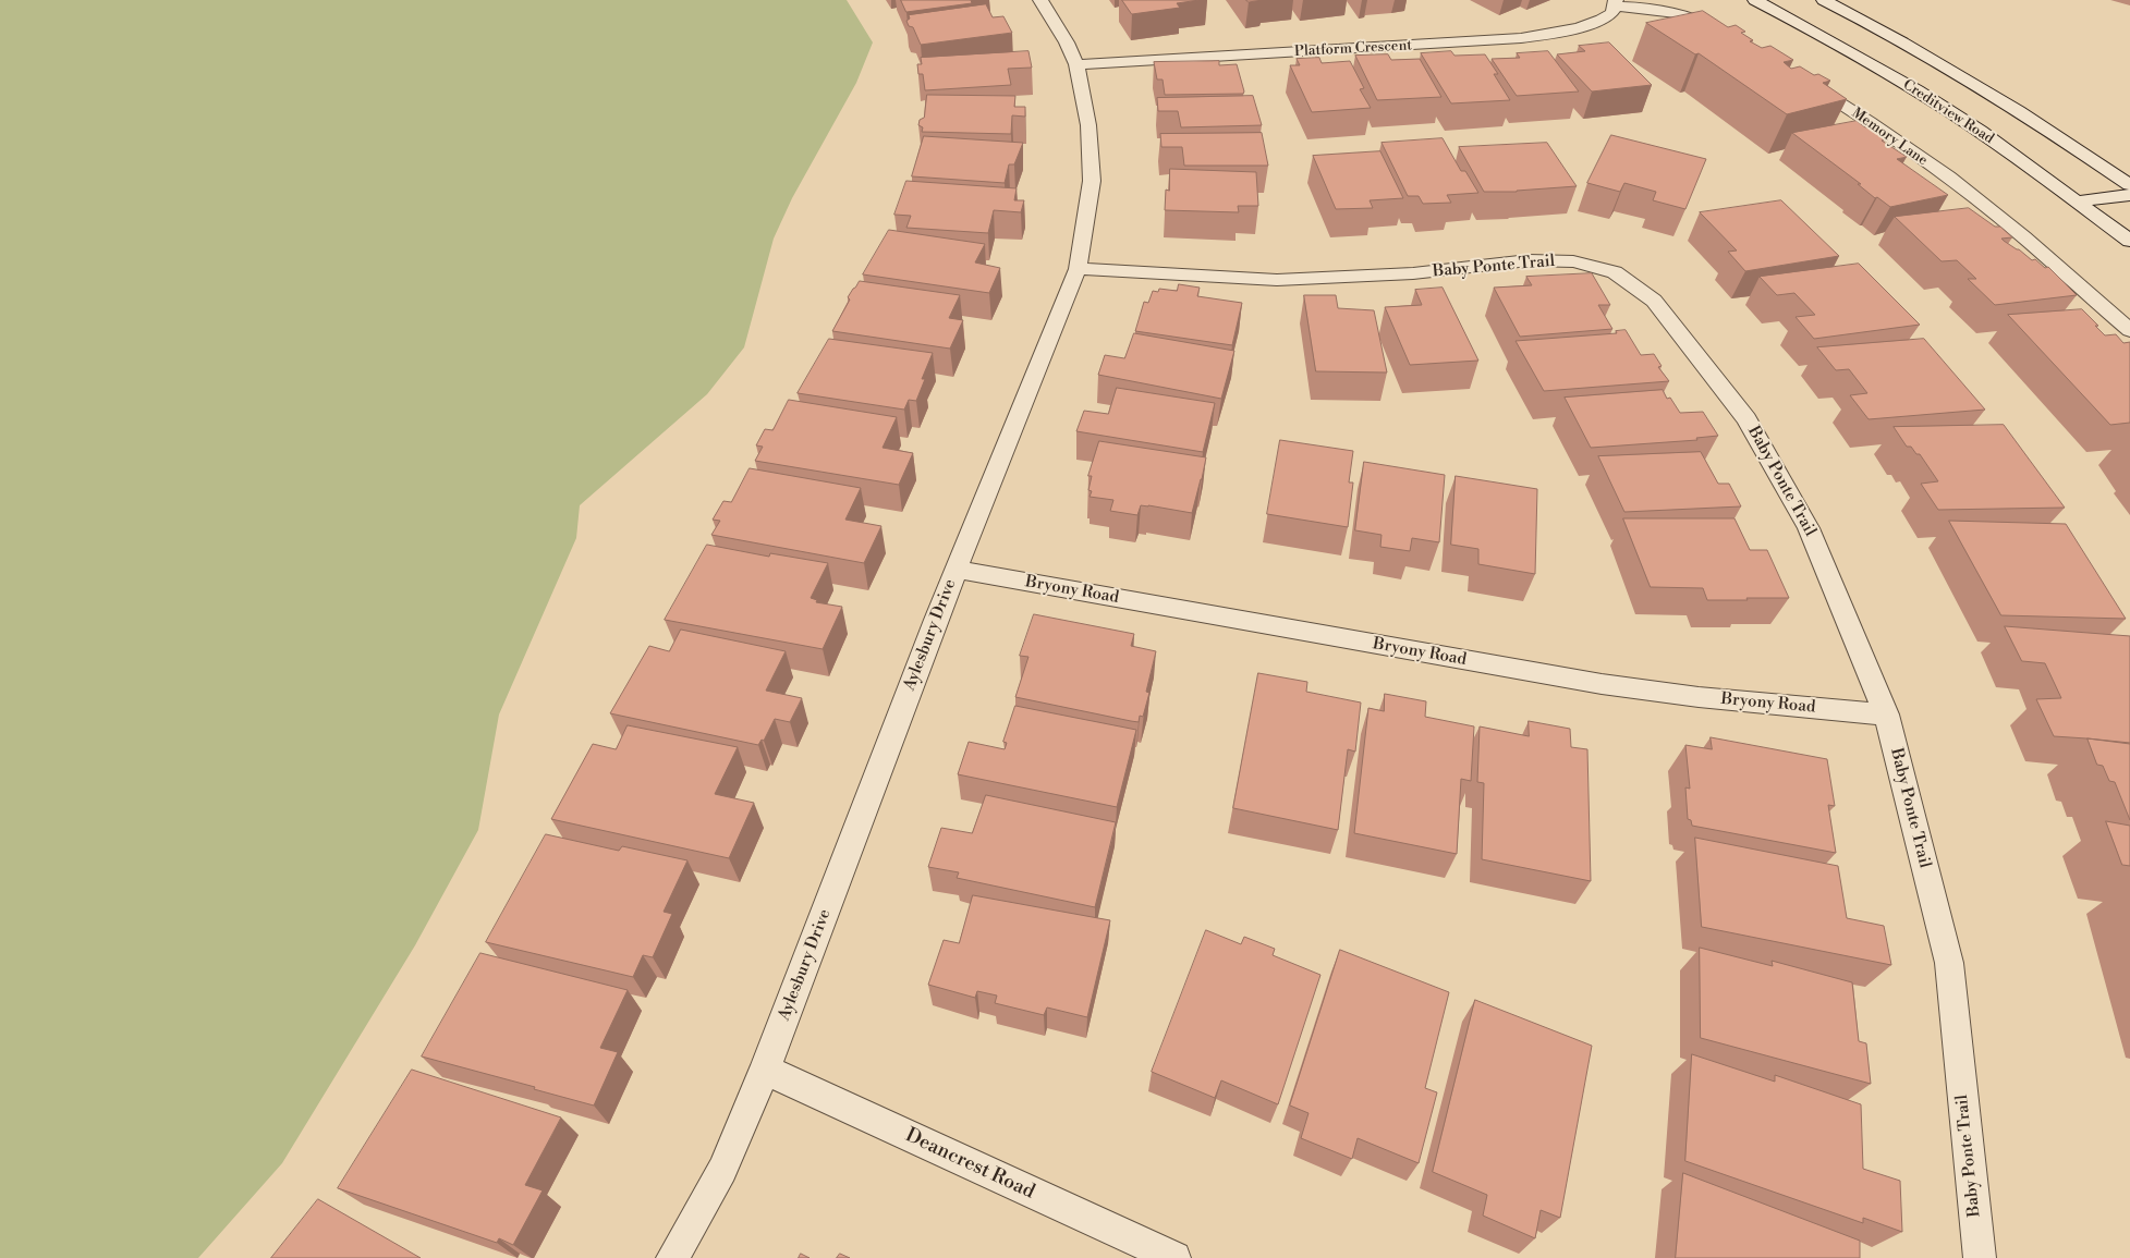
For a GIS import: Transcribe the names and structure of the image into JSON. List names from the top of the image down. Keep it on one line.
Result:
{"streets":{"street":["Platform Crescent","Creditview Road","Memory Lane","Baby Ponte Trail","Bryony Road","Aylesbury Drive","Deancrest Road"]},"crossings":[["Platform Crescent","Aylesbury Drive"],["Baby Ponte Trail","Bryony Road"],["Baby Ponte Trail","Aylesbury Drive"],["Bryony Road","Aylesbury Drive"],["Aylesbury Drive","Deancrest Road"]]}
